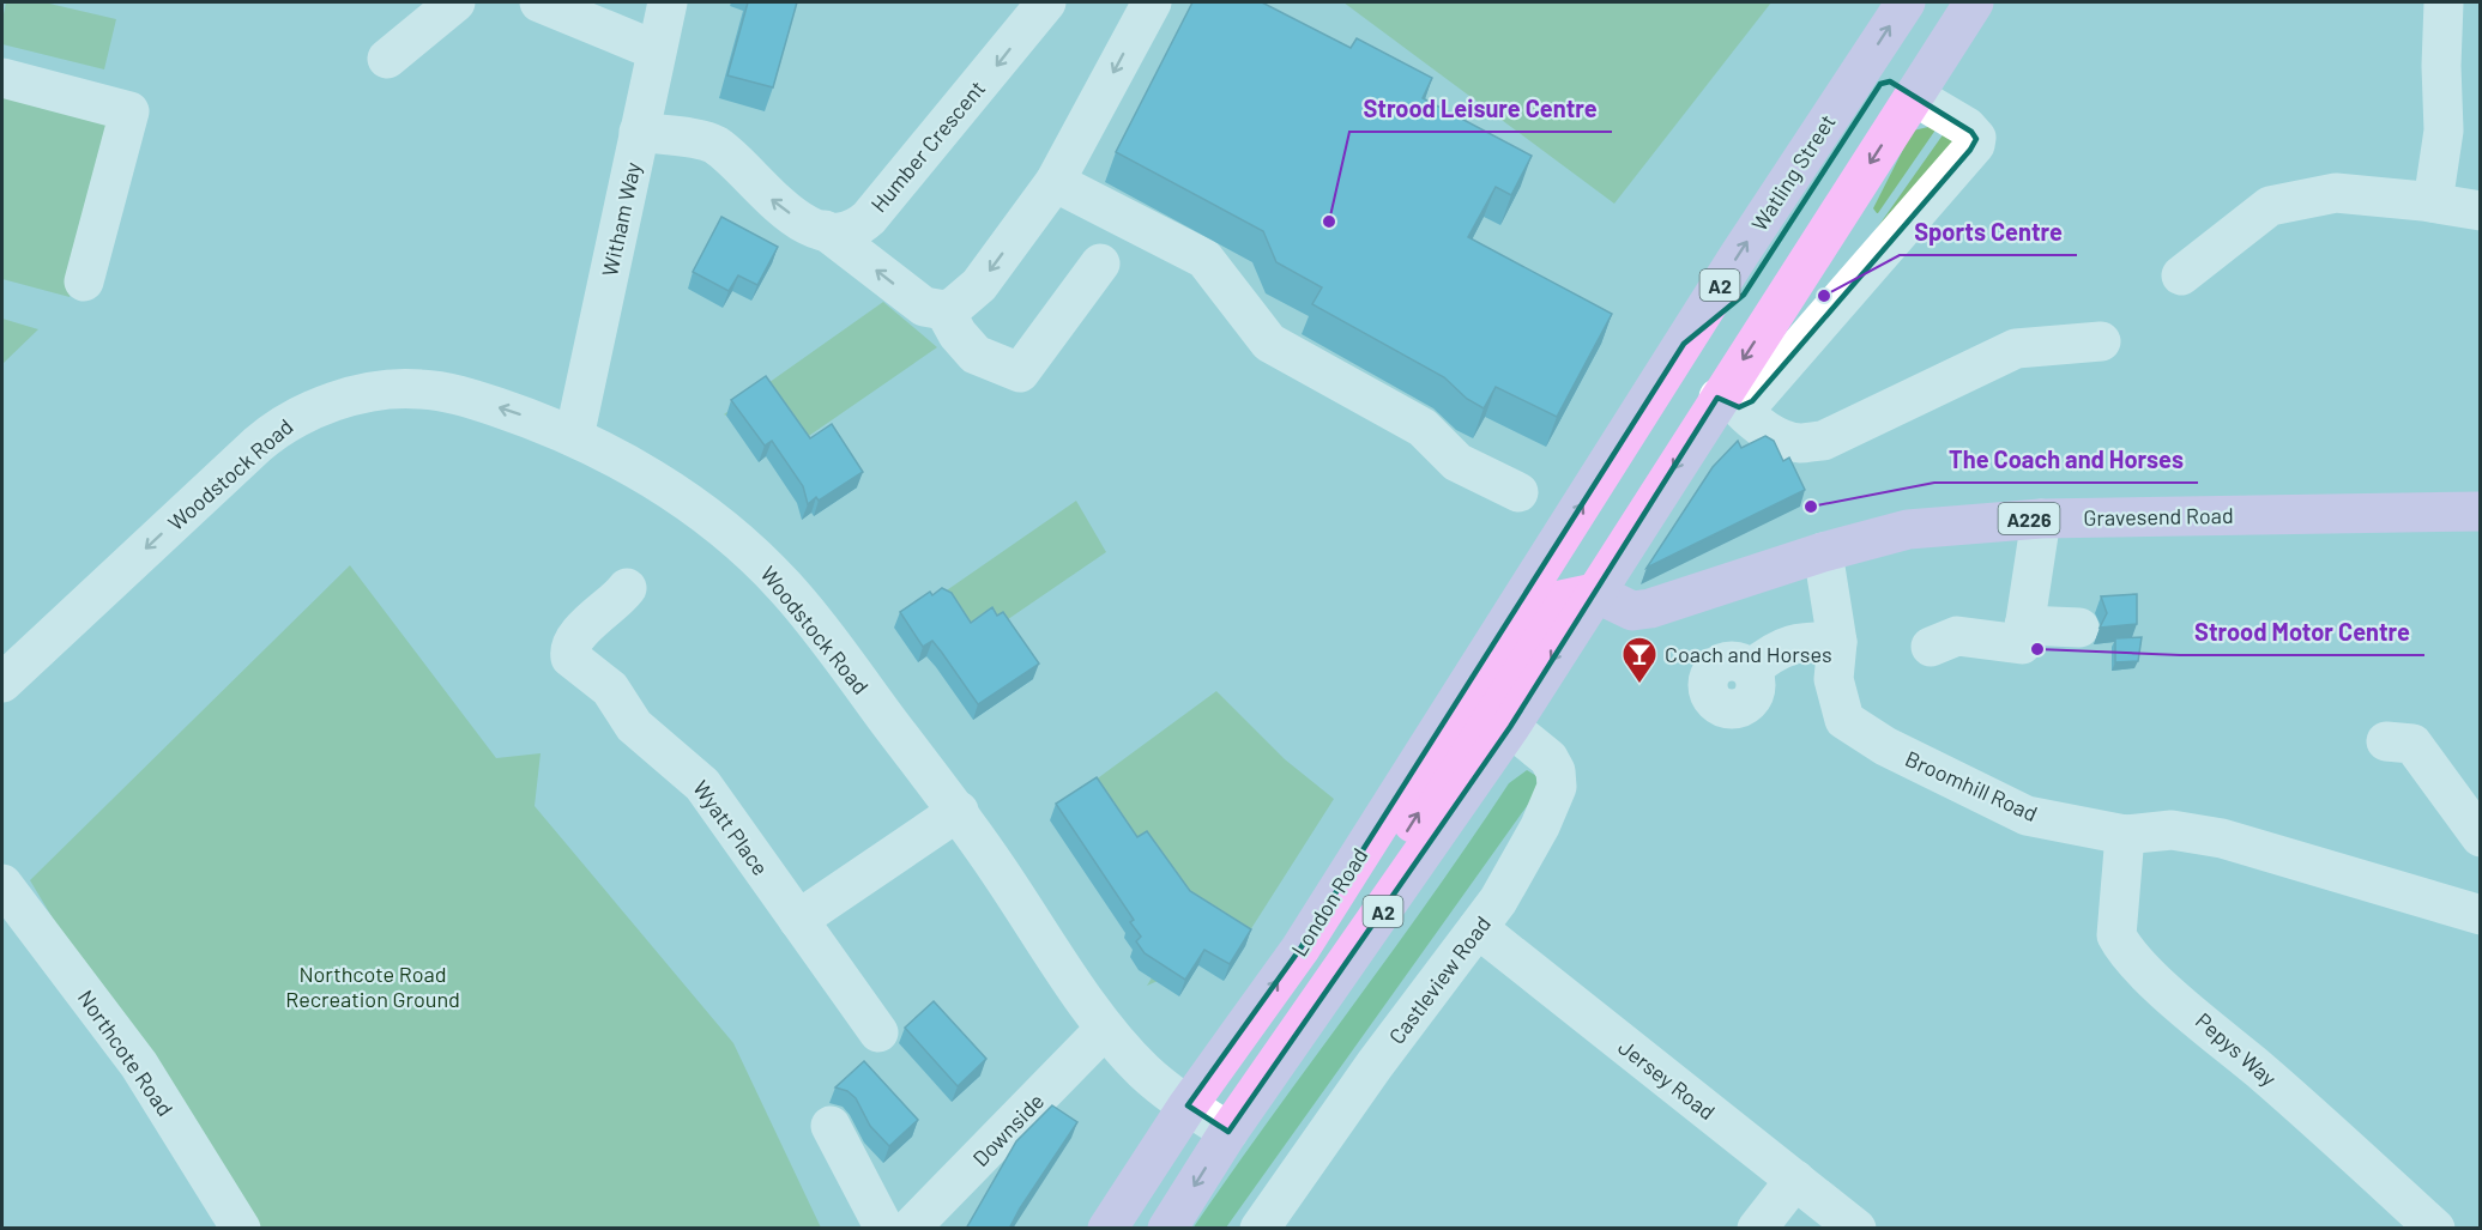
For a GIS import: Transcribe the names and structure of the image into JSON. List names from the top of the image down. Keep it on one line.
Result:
{"streets":{"main road":["Watling Street","A2","Gravesend Road","A226","London Road"],"street":["Humber Crescent","Witham Way","Woodstock Road","Broomhill Road","Wyatt Place","Castleview Road","Pepys Way","Northcote Road","Jersey Road","Downside"]},"crossings":[["Watling Street","Gravesend Road"],["Watling Street","London Road"],["Witham Way","Woodstock Road"],["Woodstock Road","London Road"],["Woodstock Road","Downside"],["Gravesend Road","Broomhill Road"],["Gravesend Road","London Road"],["Broomhill Road","Pepys Way"],["London Road","Castleview Road"],["Castleview Road","Jersey Road"]],"one_way":["Woodstock Road"],"parks":["Northcote Road Recreation Ground"],"places":{"other":["Strood Leisure Centre","Sports Centre","The Coach and Horses","Strood Motor Centre"],"bar":["Coach and Horses"]}}
